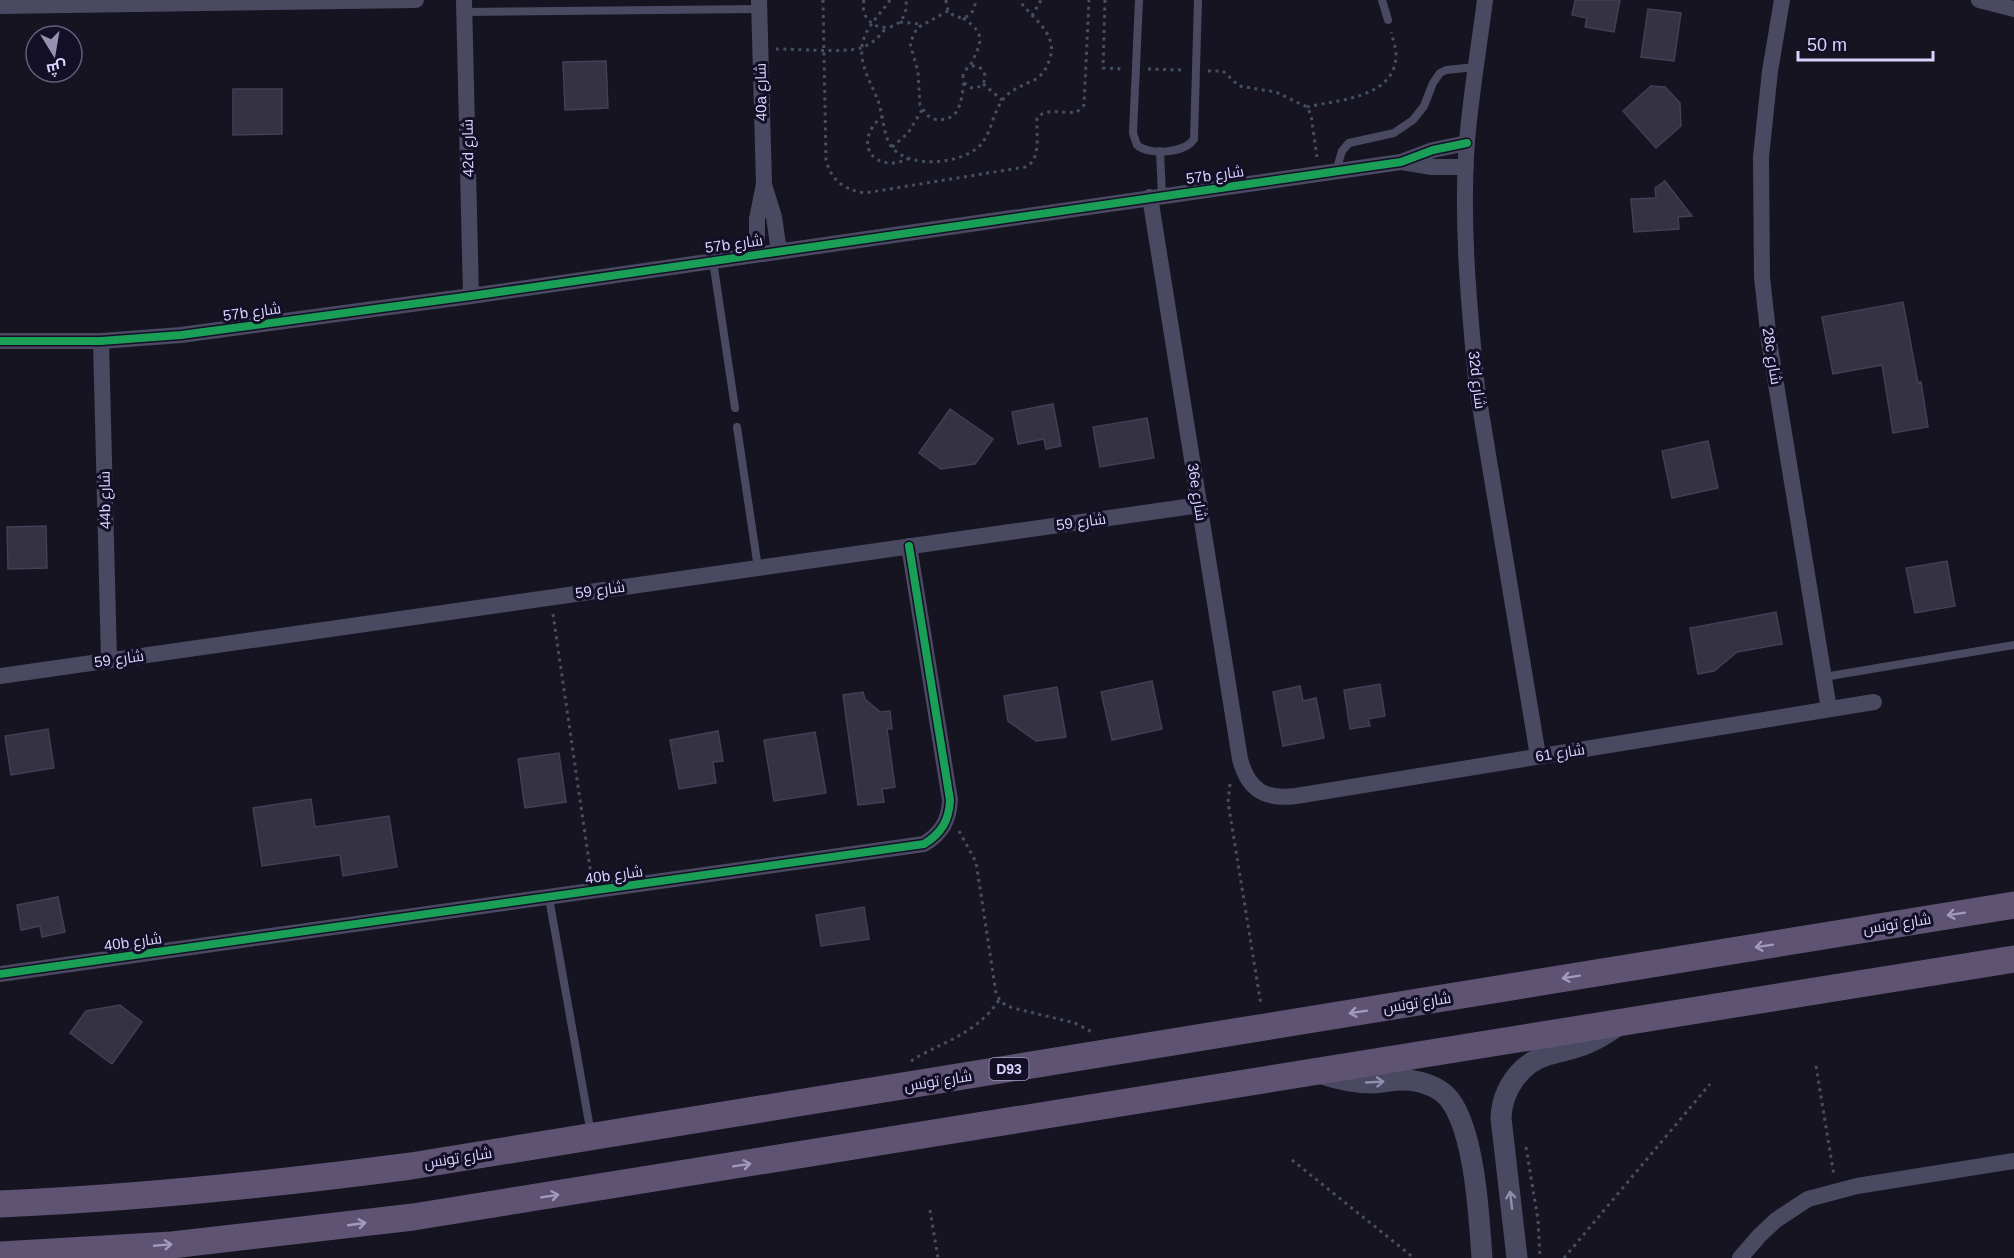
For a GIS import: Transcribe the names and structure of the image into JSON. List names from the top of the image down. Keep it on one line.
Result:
{"streets":{"main road":["شارع تونس","D93"],"street":["40a شارع","42d شارع","57b شارع","28c شارع","32d شارع","36e شارع","44b شارع","شارع 59","شارع 61","40b شارع"]},"crossings":[["40a شارع","57b شارع"],["42d شارع","57b شارع"],["57b شارع","32d شارع"],["57b شارع","36e شارع"],["57b شارع","44b شارع"],["28c شارع","شارع 61"],["32d شارع","شارع 61"],["36e شارع","شارع 59"],["36e شارع","شارع 61"],["44b شارع","شارع 59"]],"scale_bar":"50 m","north":"bottom"}
